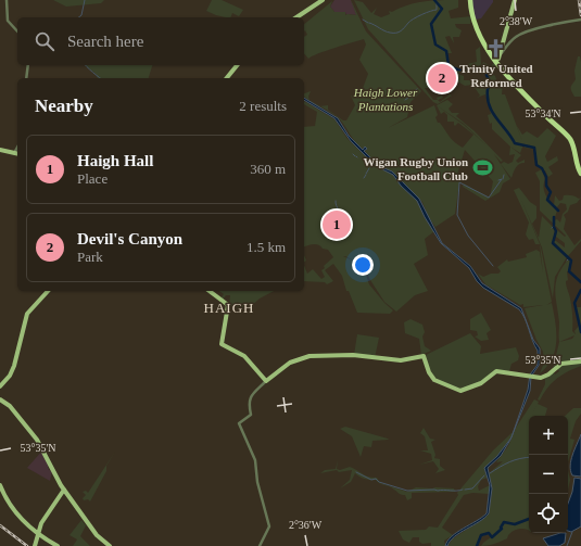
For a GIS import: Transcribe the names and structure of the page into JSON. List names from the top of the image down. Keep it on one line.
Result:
{"districts":["HAIGH"],"parks":["Haigh Lower Plantations"],"places":{"church":["Trinity United Reformed"],"sports":["Wigan Rugby Union Football Club"]},"page":{"search":"Search here","pins":["2","1"],"heading":["Nearby","2 results"],"list":[{"mark":"1","name":"Haigh Hall","note":"Place","value":"360 m"},{"mark":"2","name":"Devil's Canyon","note":"Park","value":"1.5 km"}],"map_buttons":["+","−"]},"coordinates":["2°38'W","53°34'N","53°35'N","2°36'W"]}
